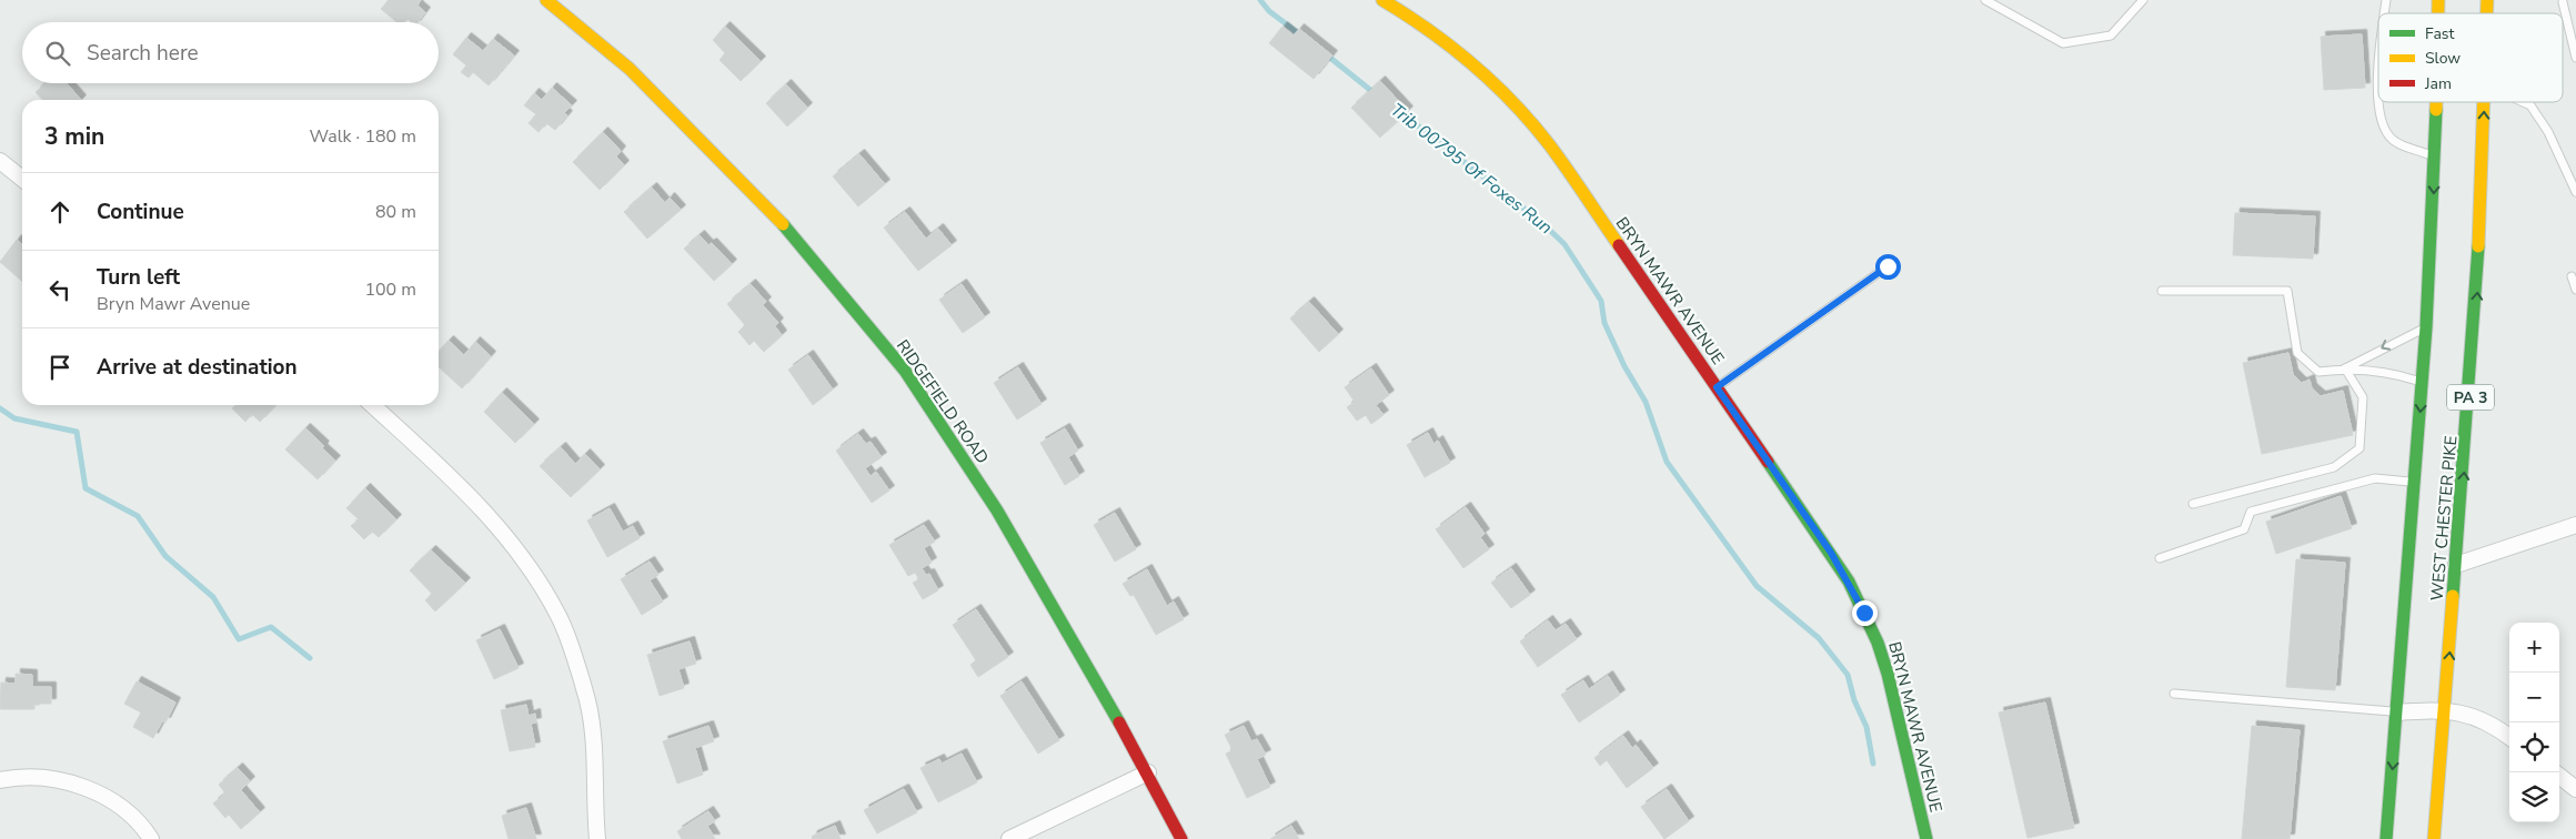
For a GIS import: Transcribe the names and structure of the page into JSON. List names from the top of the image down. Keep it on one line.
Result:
{"streets":{"main road":["BRYN MAWR AVENUE","PA 3","RIDGEFIELD ROAD","WEST CHESTER PIKE"]},"water":["Trib 00795 Of Foxes Run"],"legend":["Fast","Slow","Jam"],"page":{"search":"Search here","heading":["3 min","Walk · 180 m"],"list":[["Continue","80 m"],["Turn left","Bryn Mawr Avenue","100 m"],"Arrive at destination"],"map_buttons":["+","−"]}}
